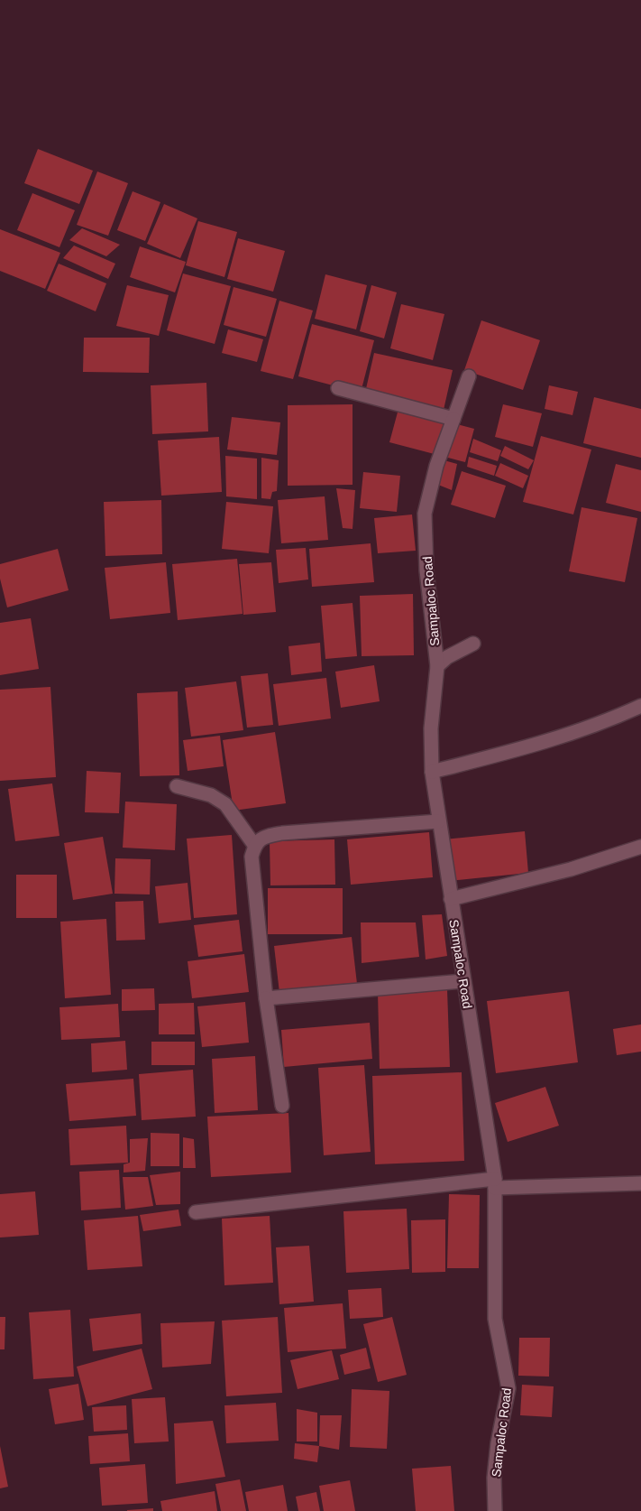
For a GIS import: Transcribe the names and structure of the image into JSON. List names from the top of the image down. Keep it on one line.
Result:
{"streets":{"street":["Sampaloc Road"]}}
